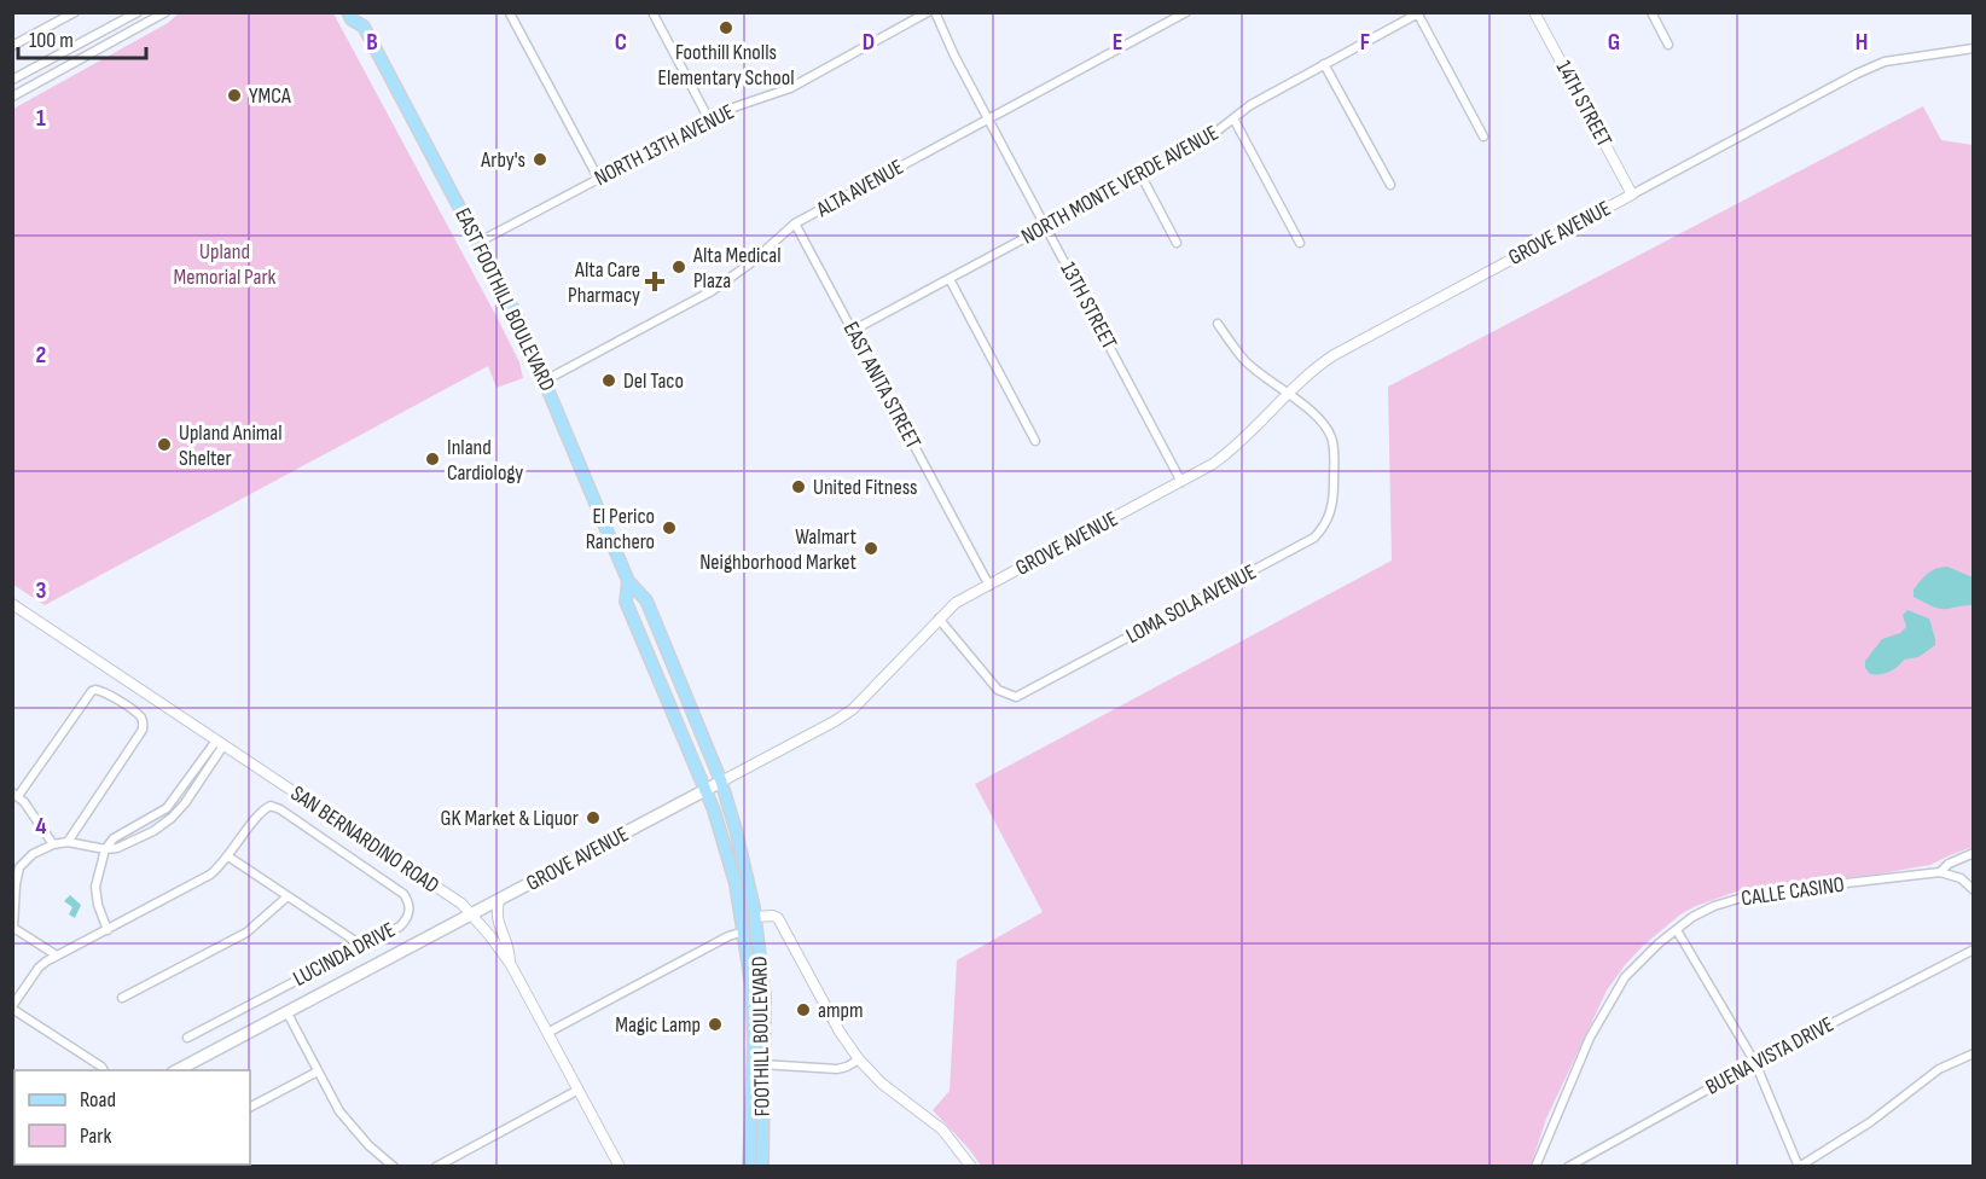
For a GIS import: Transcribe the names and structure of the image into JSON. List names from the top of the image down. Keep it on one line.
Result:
{"streets":{"main road":["GROVE AVENUE","EAST FOOTHILL BOULEVARD","FOOTHILL BOULEVARD"],"street":["14TH STREET","NORTH 13TH AVENUE","NORTH MONTE VERDE AVENUE","ALTA AVENUE","13TH STREET","EAST ANITA STREET","LOMA SOLA AVENUE","SAN BERNARDINO ROAD","CALLE CASINO","LUCINDA DRIVE","BUENA VISTA DRIVE"]},"crossings":[["14TH STREET","GROVE AVENUE"],["NORTH 13TH AVENUE","EAST FOOTHILL BOULEVARD"],["NORTH MONTE VERDE AVENUE","13TH STREET"],["NORTH MONTE VERDE AVENUE","EAST ANITA STREET"],["ALTA AVENUE","EAST FOOTHILL BOULEVARD"],["ALTA AVENUE","13TH STREET"],["ALTA AVENUE","EAST ANITA STREET"],["GROVE AVENUE","EAST FOOTHILL BOULEVARD"],["GROVE AVENUE","13TH STREET"],["GROVE AVENUE","EAST ANITA STREET"],["GROVE AVENUE","LOMA SOLA AVENUE"],["GROVE AVENUE","SAN BERNARDINO ROAD"],["GROVE AVENUE","FOOTHILL BOULEVARD"],["EAST FOOTHILL BOULEVARD","FOOTHILL BOULEVARD"]],"parks":["Upland Memorial Park"],"places":{"other":["Foothill Knolls Elementary School","YMCA","Arby's","Alta Medical Plaza","Del Taco","Upland Animal Shelter","Inland Cardiology","United Fitness","El Perico Ranchero","Walmart Neighborhood Market","GK Market & Liquor","ampm","Magic Lamp"],"health":["Alta Care Pharmacy"]},"legend":["Road","Park"],"scale_bar":"100 m","grid":{"columns":["B","C","D","E","F","G","H"],"rows":["1","2","3","4"]}}
